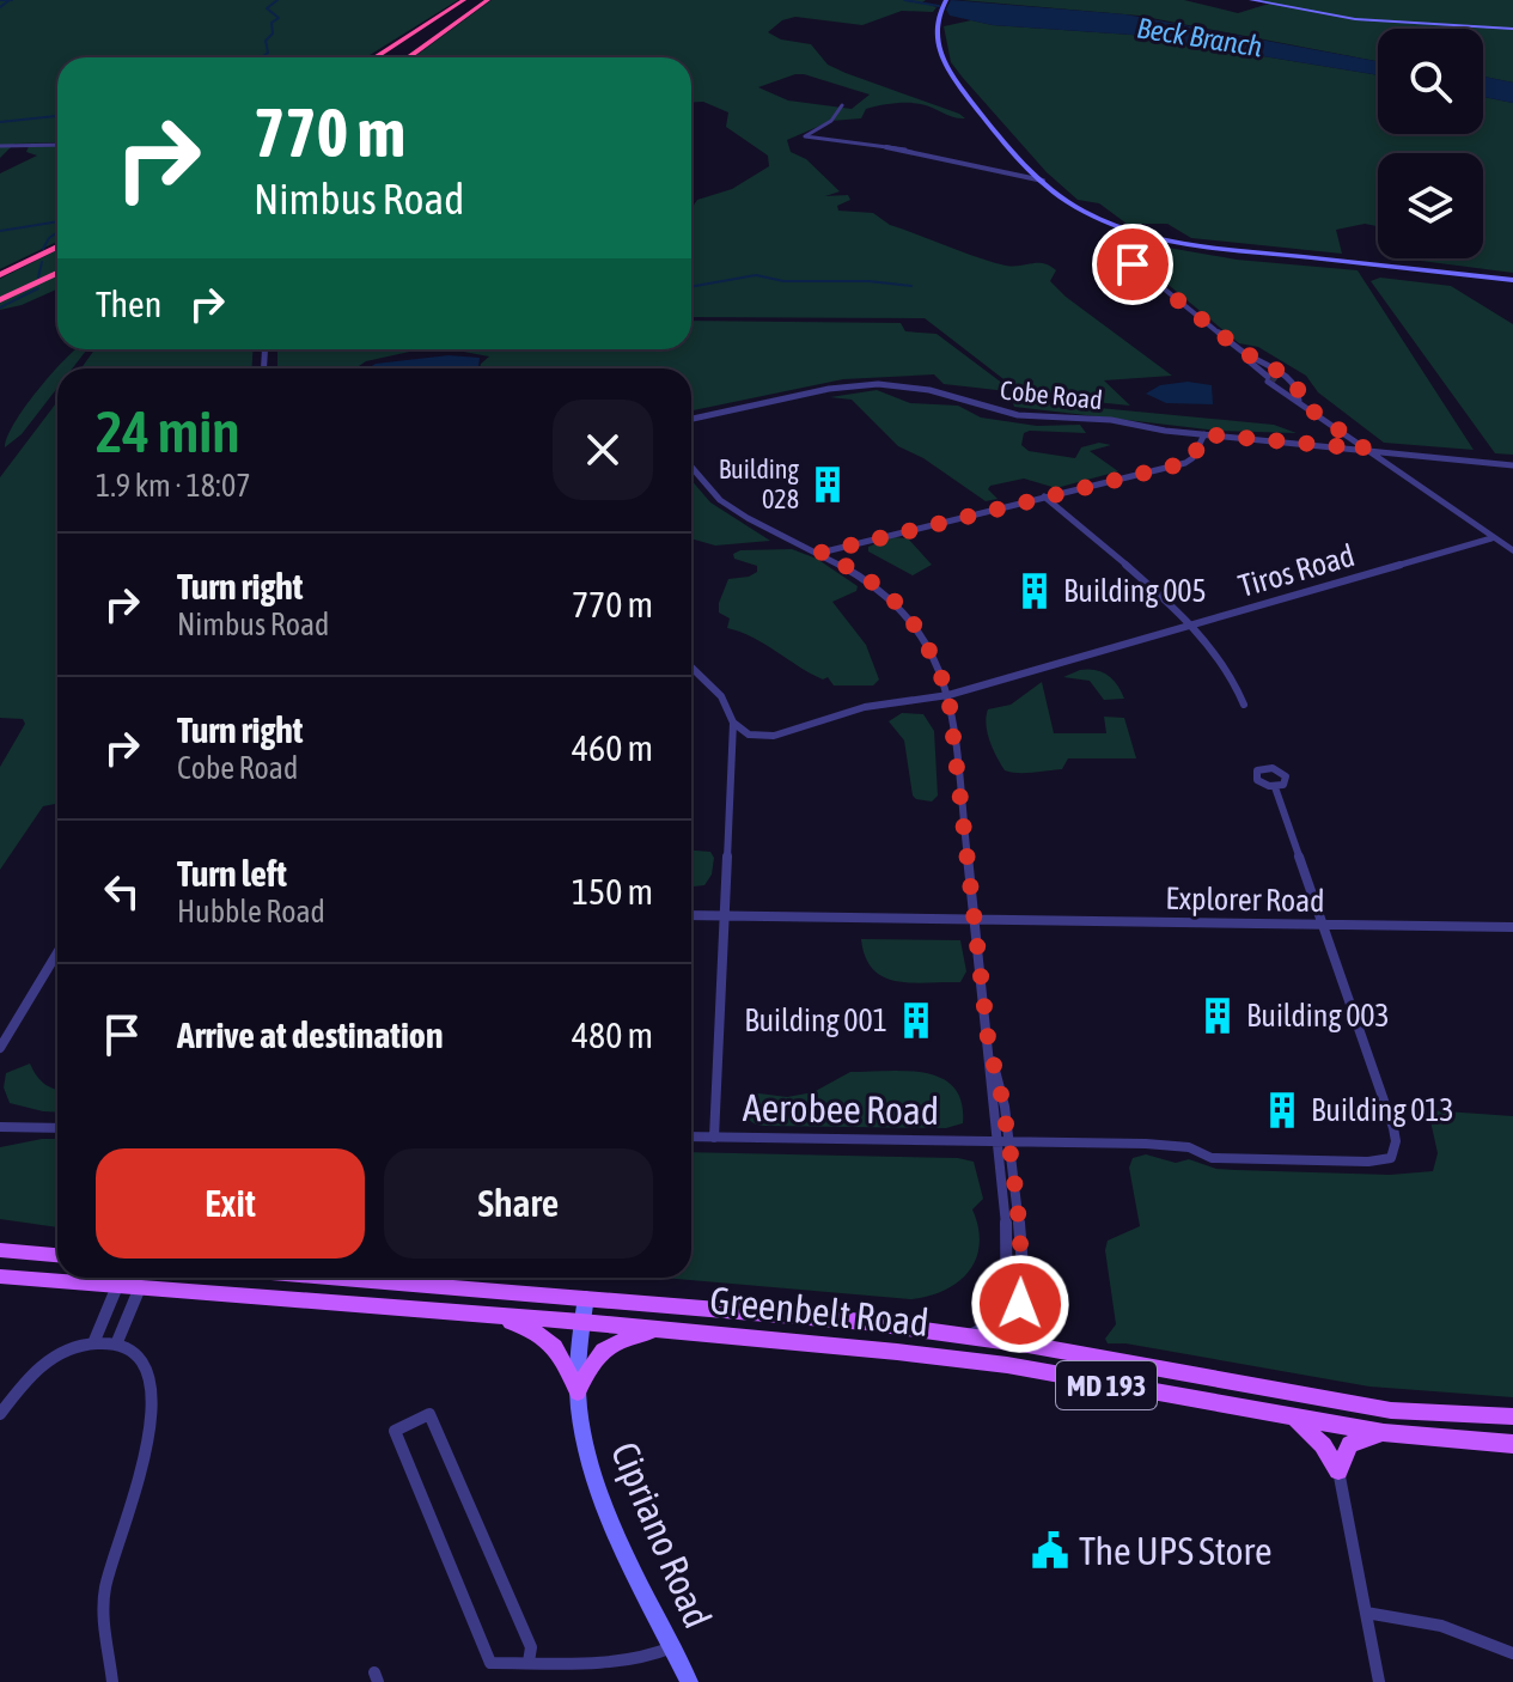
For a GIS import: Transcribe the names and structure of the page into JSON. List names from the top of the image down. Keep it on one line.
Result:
{"streets":{"main road":["Greenbelt Road","MD 193","Cipriano Road"],"street":["Cobe Road","Tiros Road","Explorer Road","Aerobee Road"]},"crossings":[["Explorer Road","Aerobee Road"],["Greenbelt Road","Cipriano Road"]],"water":["Beck Branch"],"places":{"building":["Building 028","Building 005","Building 003","Building 001","Building 013"],"public building":["The UPS Store"]},"page":{"turn":["770 m","Nimbus Road"],"then":"Then","heading":["24 min","1.9 km · 18:07"],"list":[{"name":"Turn right","note":"Nimbus Road","value":"770 m"},{"name":"Turn right","note":"Cobe Road","value":"460 m"},{"name":"Turn left","note":"Hubble Road","value":"150 m"},{"name":"Arrive at destination","value":"480 m"}],"buttons":["Exit","Share"]}}
